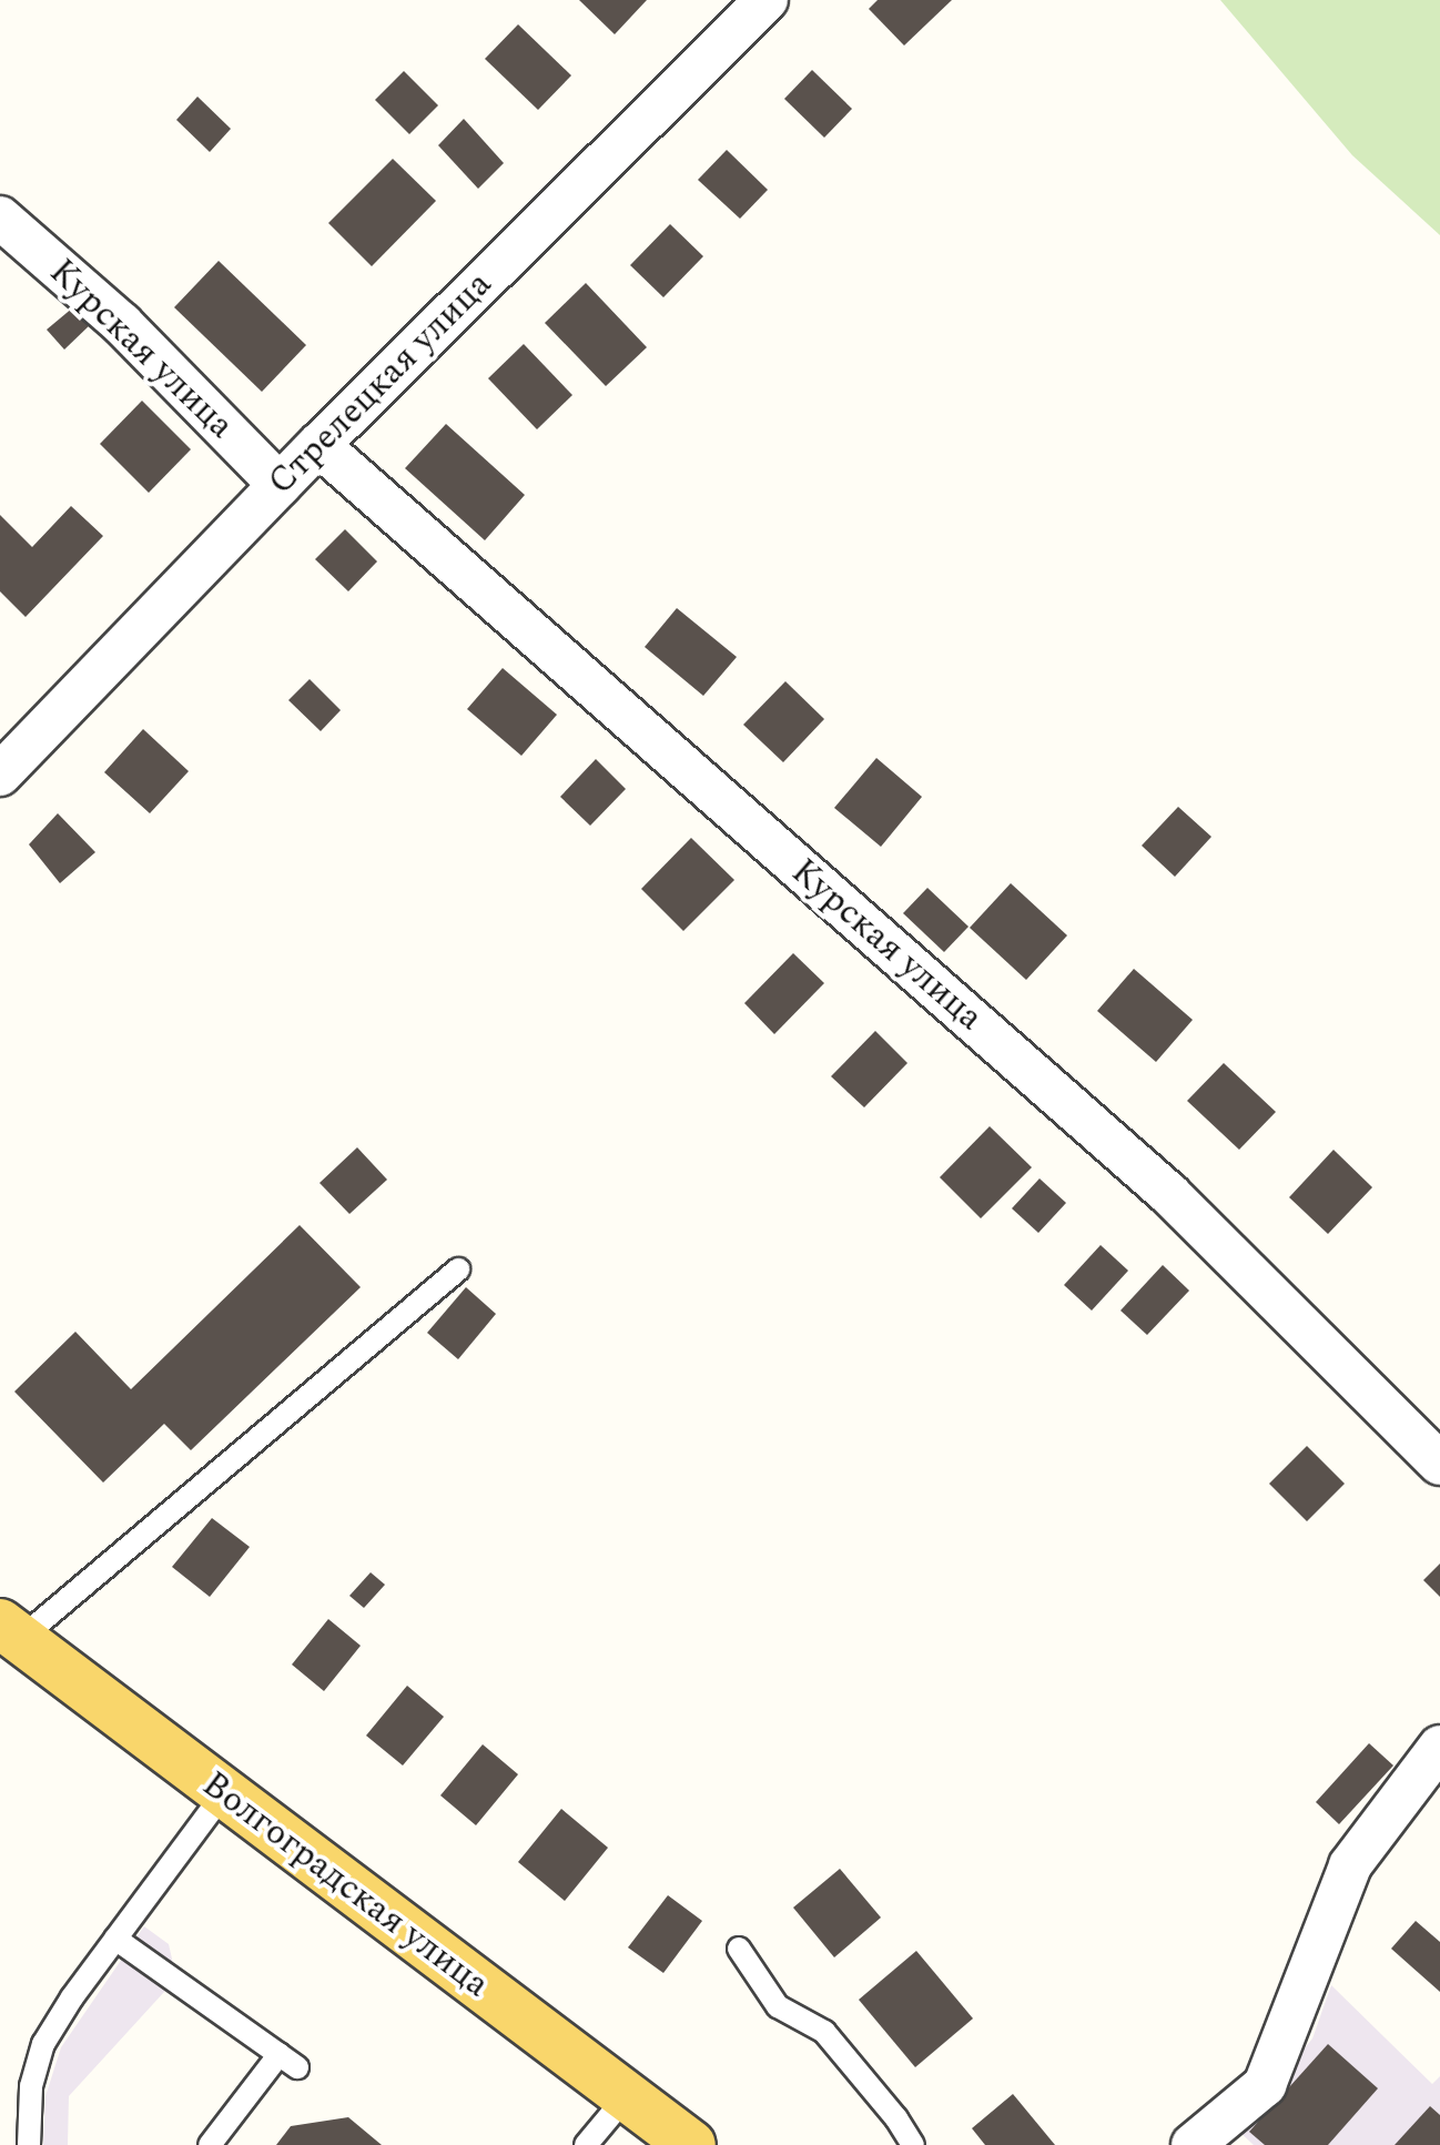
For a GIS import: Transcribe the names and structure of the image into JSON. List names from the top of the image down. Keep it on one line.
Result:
{"streets":{"main road":["Волгоградская улица"],"street":["Курская улица","Стрелецкая улица"]},"crossings":[["Курская улица","Стрелецкая улица"]]}
